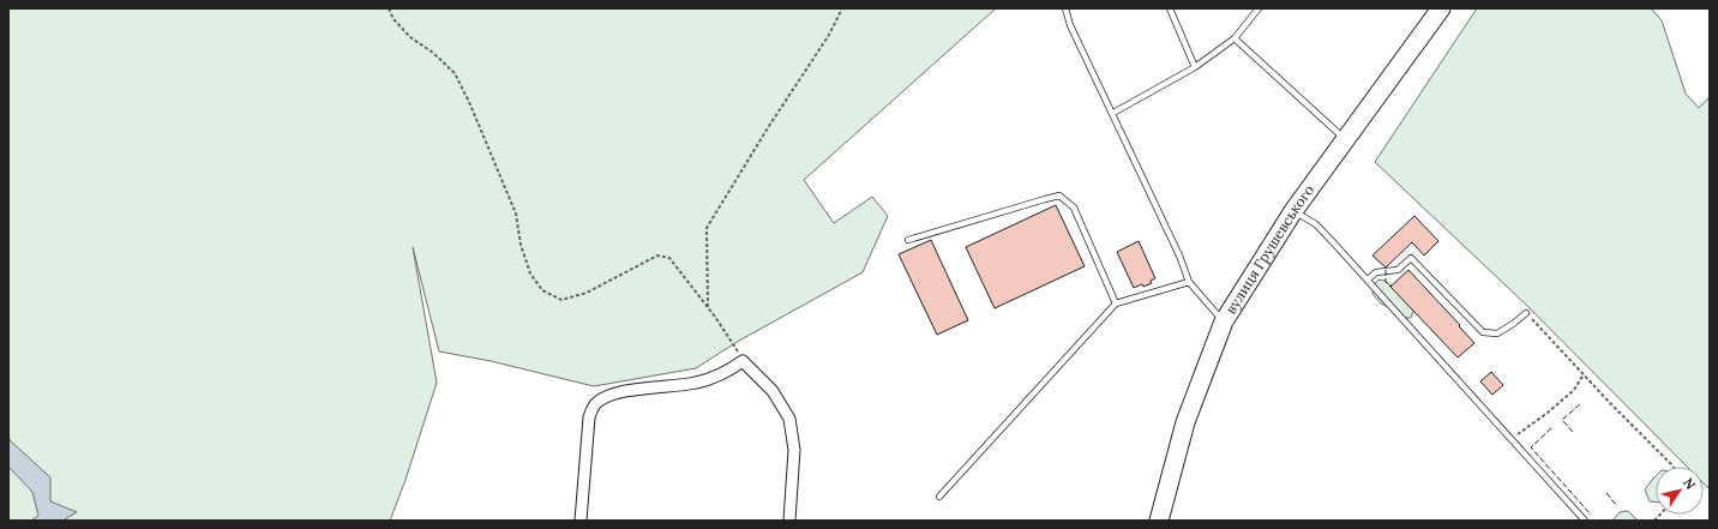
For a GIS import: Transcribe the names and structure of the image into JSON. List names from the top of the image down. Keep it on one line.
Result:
{"streets":{"main road":["вулиця Грушевського"]},"north":"top right"}
